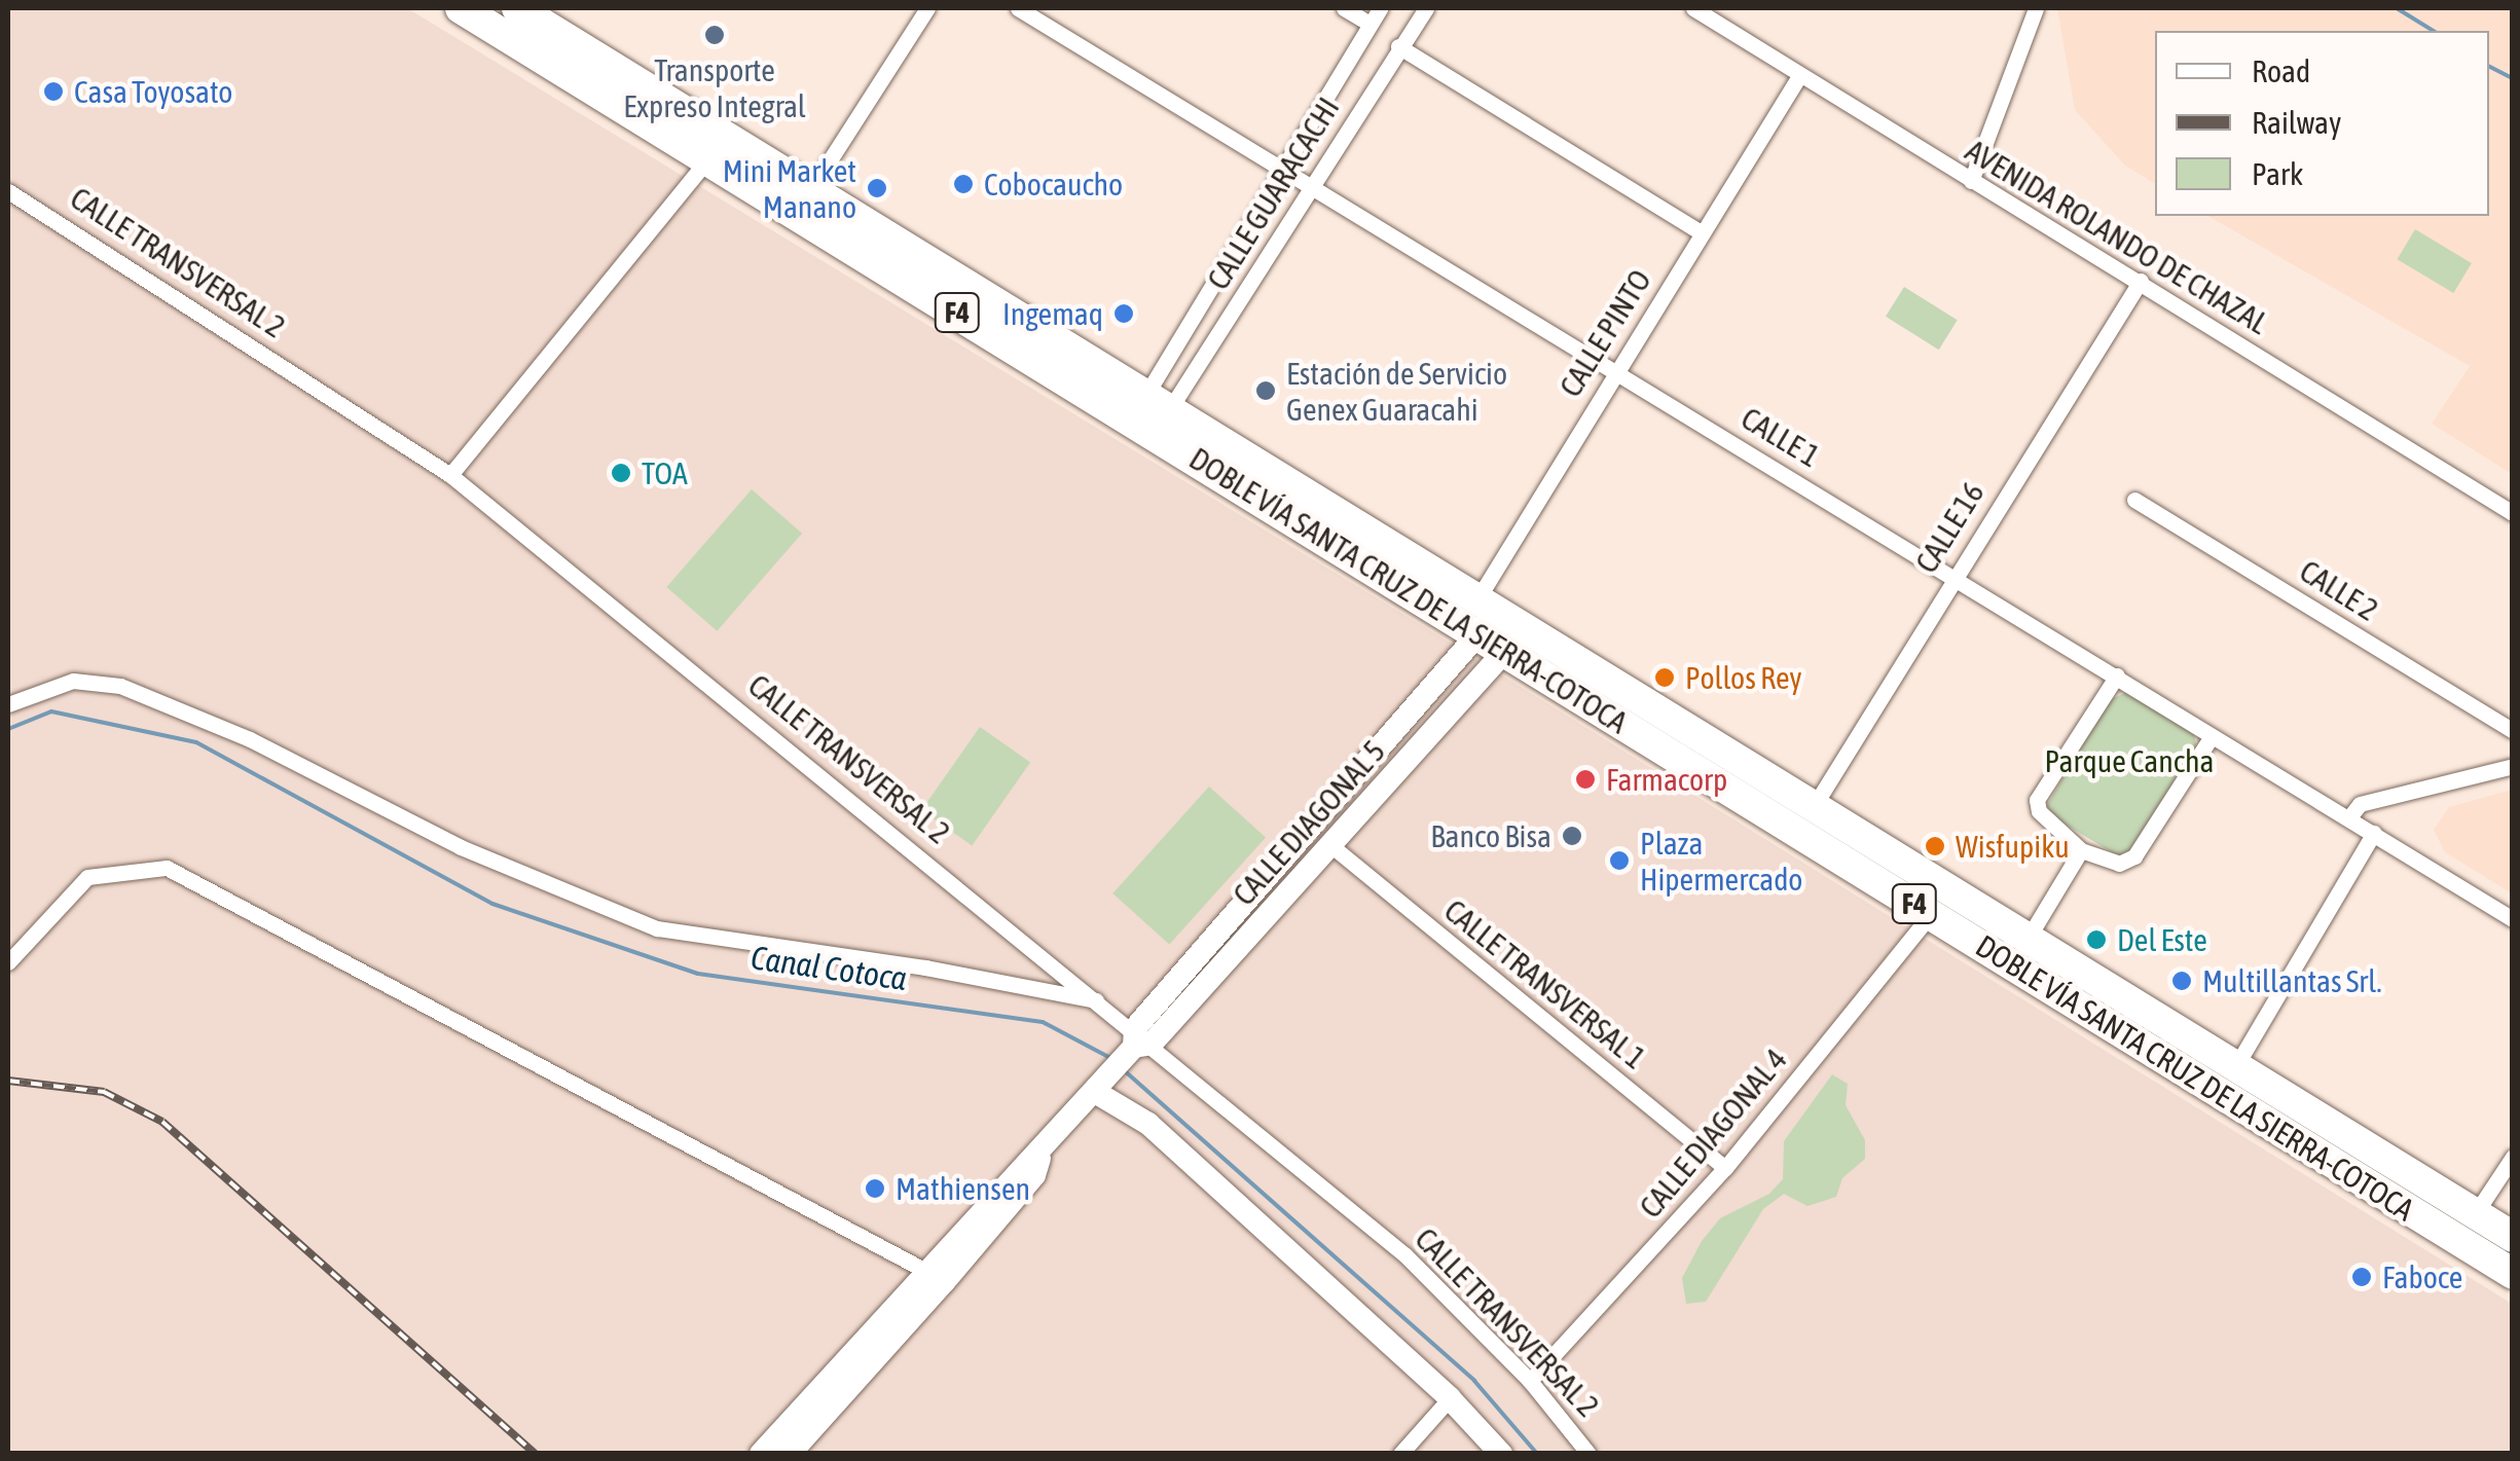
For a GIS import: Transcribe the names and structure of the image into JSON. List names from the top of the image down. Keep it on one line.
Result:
{"streets":{"highway":["F4","DOBLE VÍA SANTA CRUZ DE LA SIERRA-COTOCA"],"street":["CALLE GUARACACHI","AVENIDA ROLANDO DE CHAZAL","CALLE TRANSVERSAL 2","CALLE PINTO","CALLE 1","CALLE 16","CALLE 2","CALLE DIAGONAL 5","CALLE TRANSVERSAL 1","CALLE DIAGONAL 4"]},"crossings":[["CALLE GUARACACHI","CALLE 1"],["CALLE GUARACACHI","DOBLE VÍA SANTA CRUZ DE LA SIERRA-COTOCA"],["AVENIDA ROLANDO DE CHAZAL","CALLE PINTO"],["AVENIDA ROLANDO DE CHAZAL","CALLE 16"],["CALLE TRANSVERSAL 2","CALLE DIAGONAL 5"],["CALLE TRANSVERSAL 2","CALLE DIAGONAL 4"],["CALLE PINTO","CALLE 1"],["CALLE PINTO","DOBLE VÍA SANTA CRUZ DE LA SIERRA-COTOCA"],["CALLE PINTO","CALLE DIAGONAL 5"],["CALLE 1","CALLE 16"],["CALLE 16","DOBLE VÍA SANTA CRUZ DE LA SIERRA-COTOCA"],["DOBLE VÍA SANTA CRUZ DE LA SIERRA-COTOCA","CALLE DIAGONAL 5"],["DOBLE VÍA SANTA CRUZ DE LA SIERRA-COTOCA","CALLE DIAGONAL 4"],["CALLE DIAGONAL 5","CALLE TRANSVERSAL 1"],["CALLE TRANSVERSAL 1","CALLE DIAGONAL 4"]],"water":["Canal Cotoca"],"parks":["Parque Cancha"],"places":["Transporte Expreso Integral","Casa Toyosato","Cobocaucho","Mini Market Manano","Ingemaq","Estación de Servicio Genex Guaracahi","TOA","Pollos Rey","Farmacorp","Banco Bisa","Wisfupiku","Plaza Hipermercado","Del Este","Multillantas Srl.","Mathiensen","Faboce"],"legend":["Road","Railway","Park"]}
